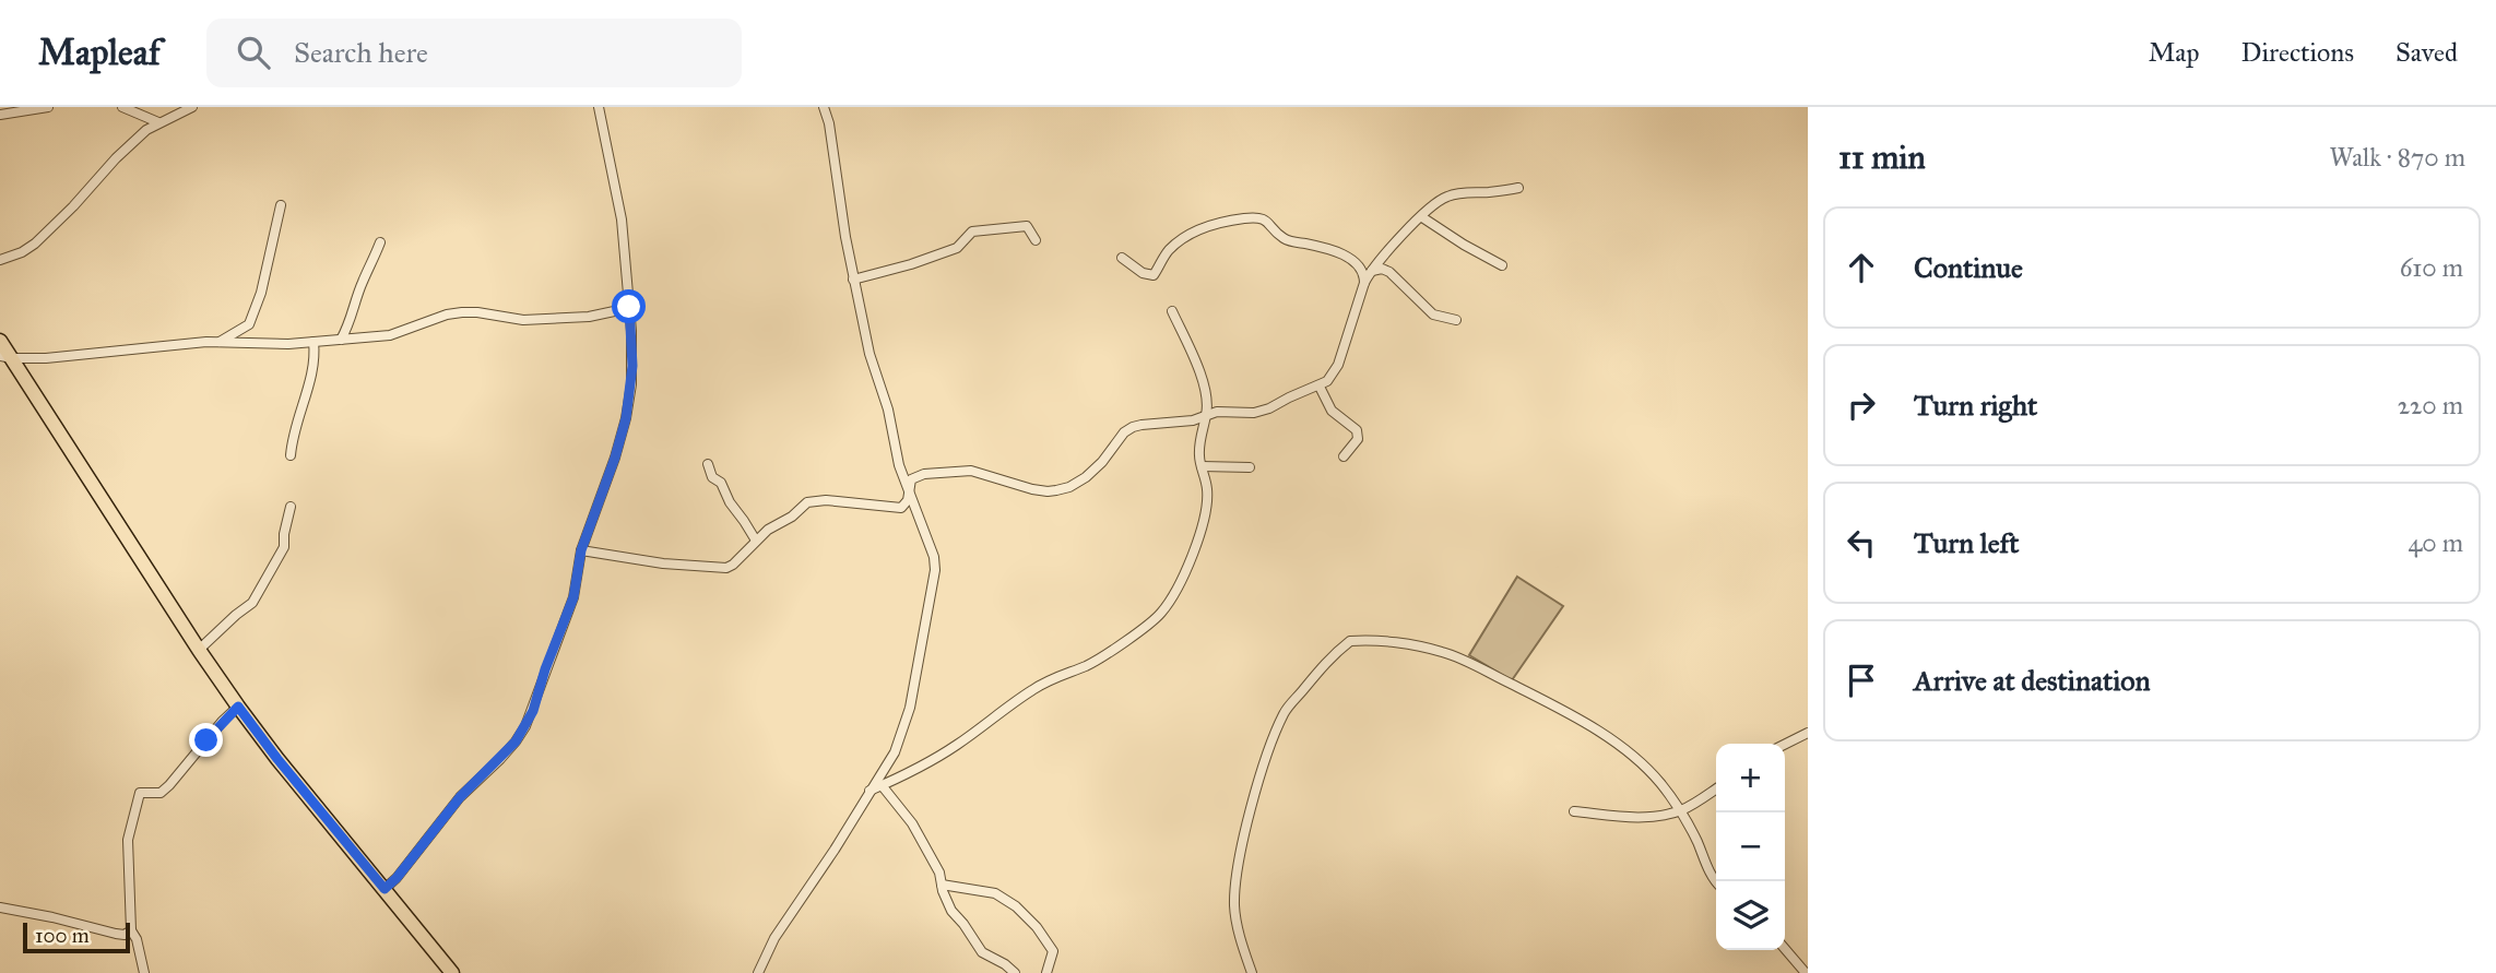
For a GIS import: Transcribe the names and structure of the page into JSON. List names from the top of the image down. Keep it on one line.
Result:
{"scale_bar":"100 m","page":{"header":"Mapleaf","search":"Search here","nav":["Map","Directions","Saved"],"heading":["11 min","Walk · 870 m"],"list":[["Continue","610 m"],["Turn right","220 m"],["Turn left","40 m"],"Arrive at destination"],"map_buttons":["+","−"],"scale":"100 m"}}
